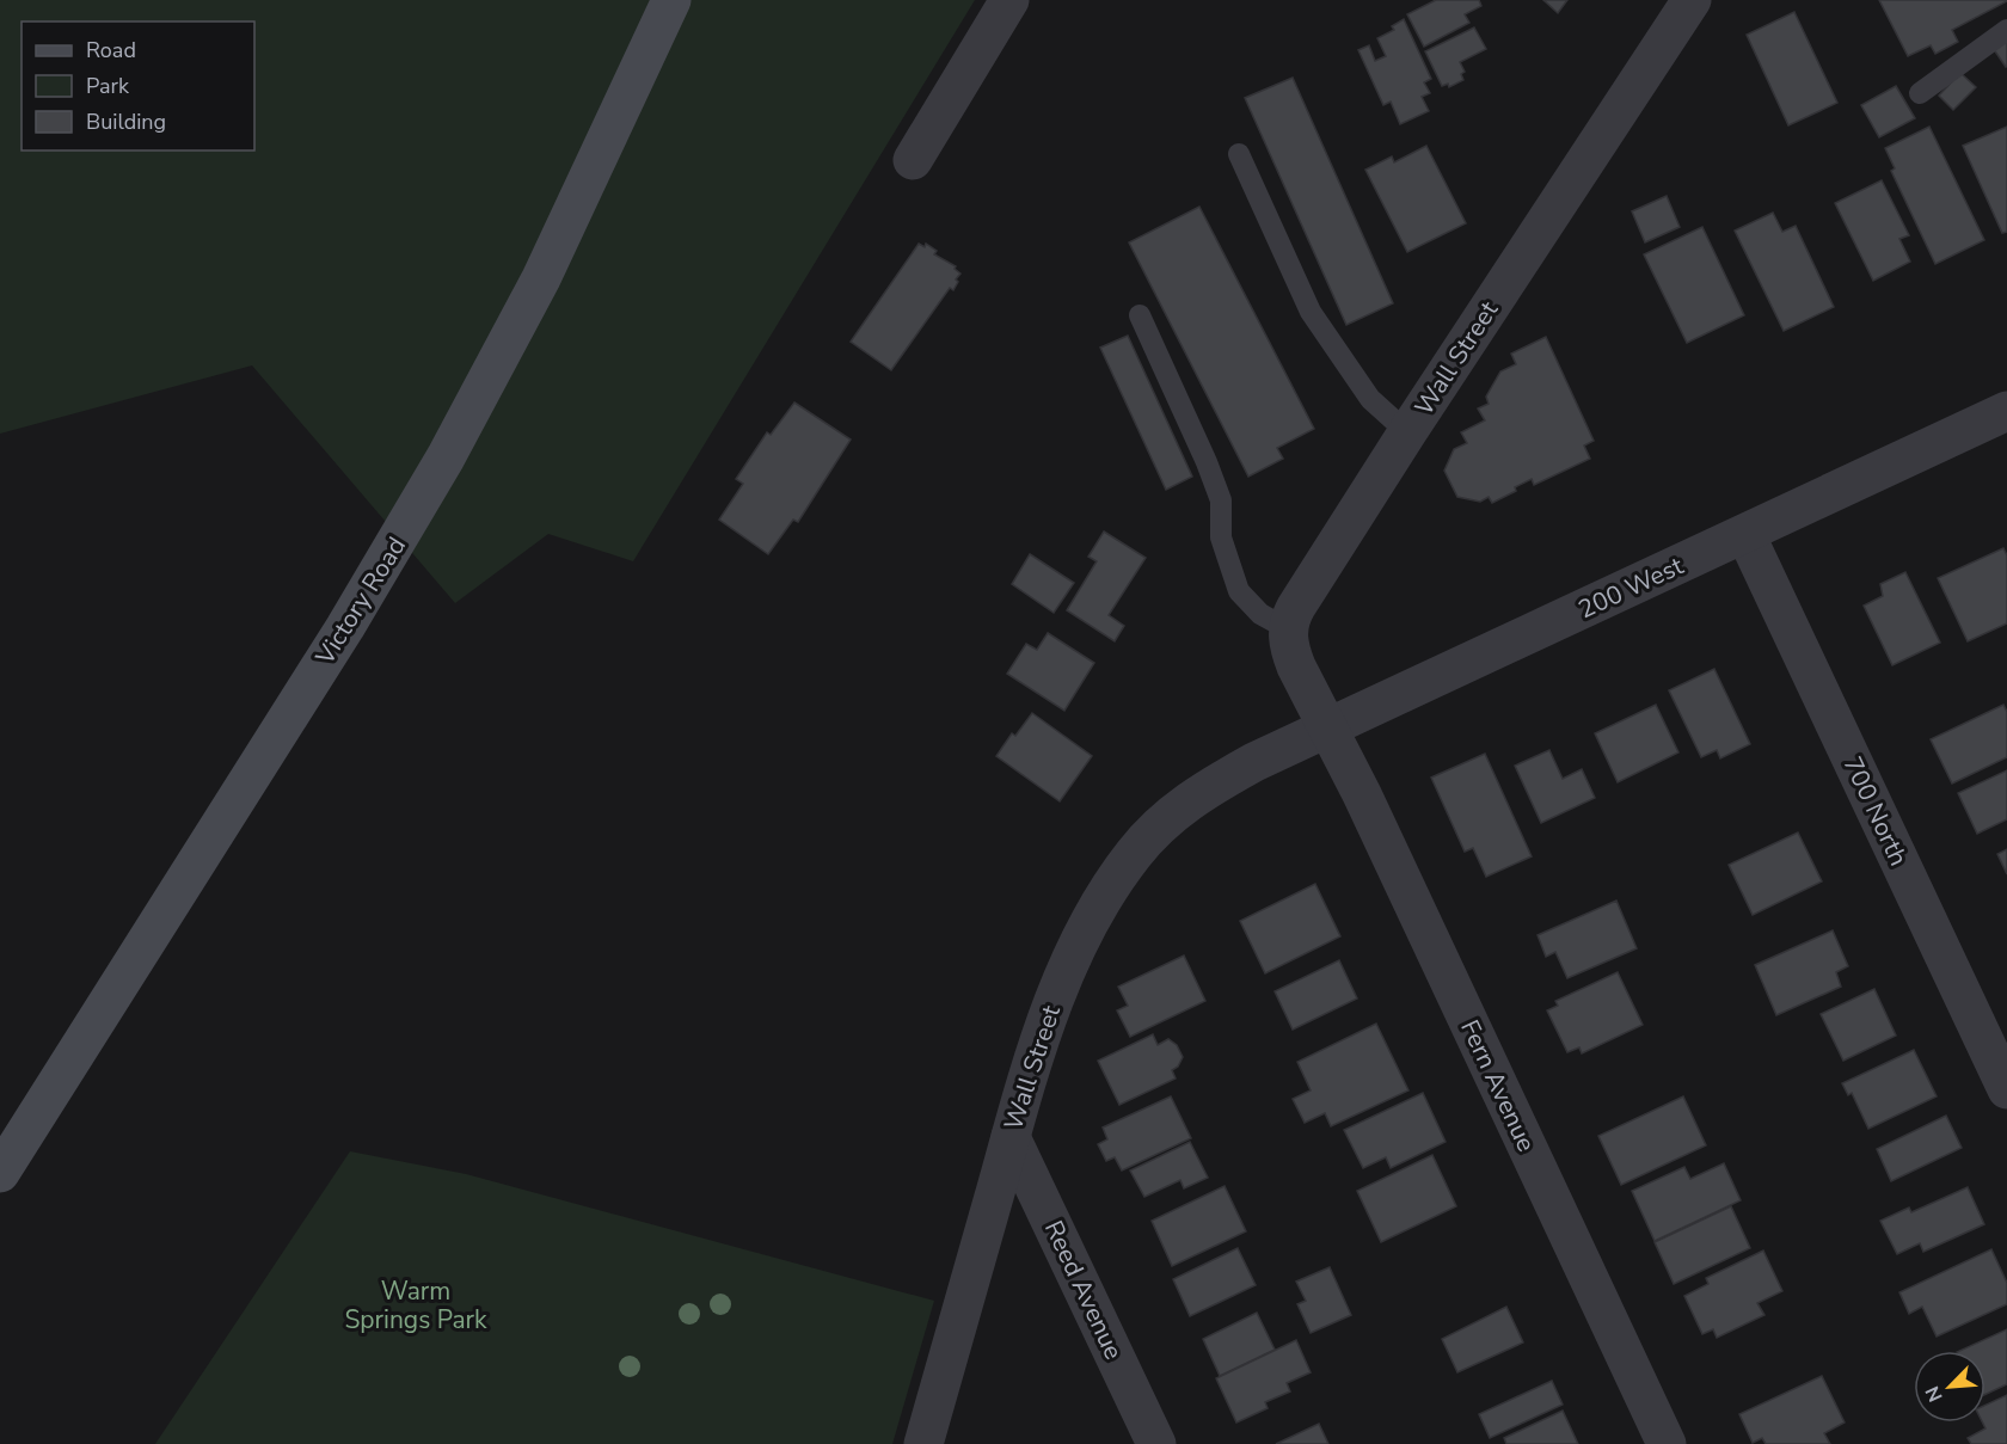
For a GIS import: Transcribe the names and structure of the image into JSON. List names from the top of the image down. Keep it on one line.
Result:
{"streets":{"main road":["Victory Road"],"street":["Wall Street","200 West","700 North","Fern Avenue","Reed Avenue"]},"crossings":[["Wall Street","200 West"],["Wall Street","Reed Avenue"],["200 West","700 North"],["200 West","Fern Avenue"]],"parks":["Warm Springs Park"],"legend":["Road","Park","Building"],"north":"bottom left"}
